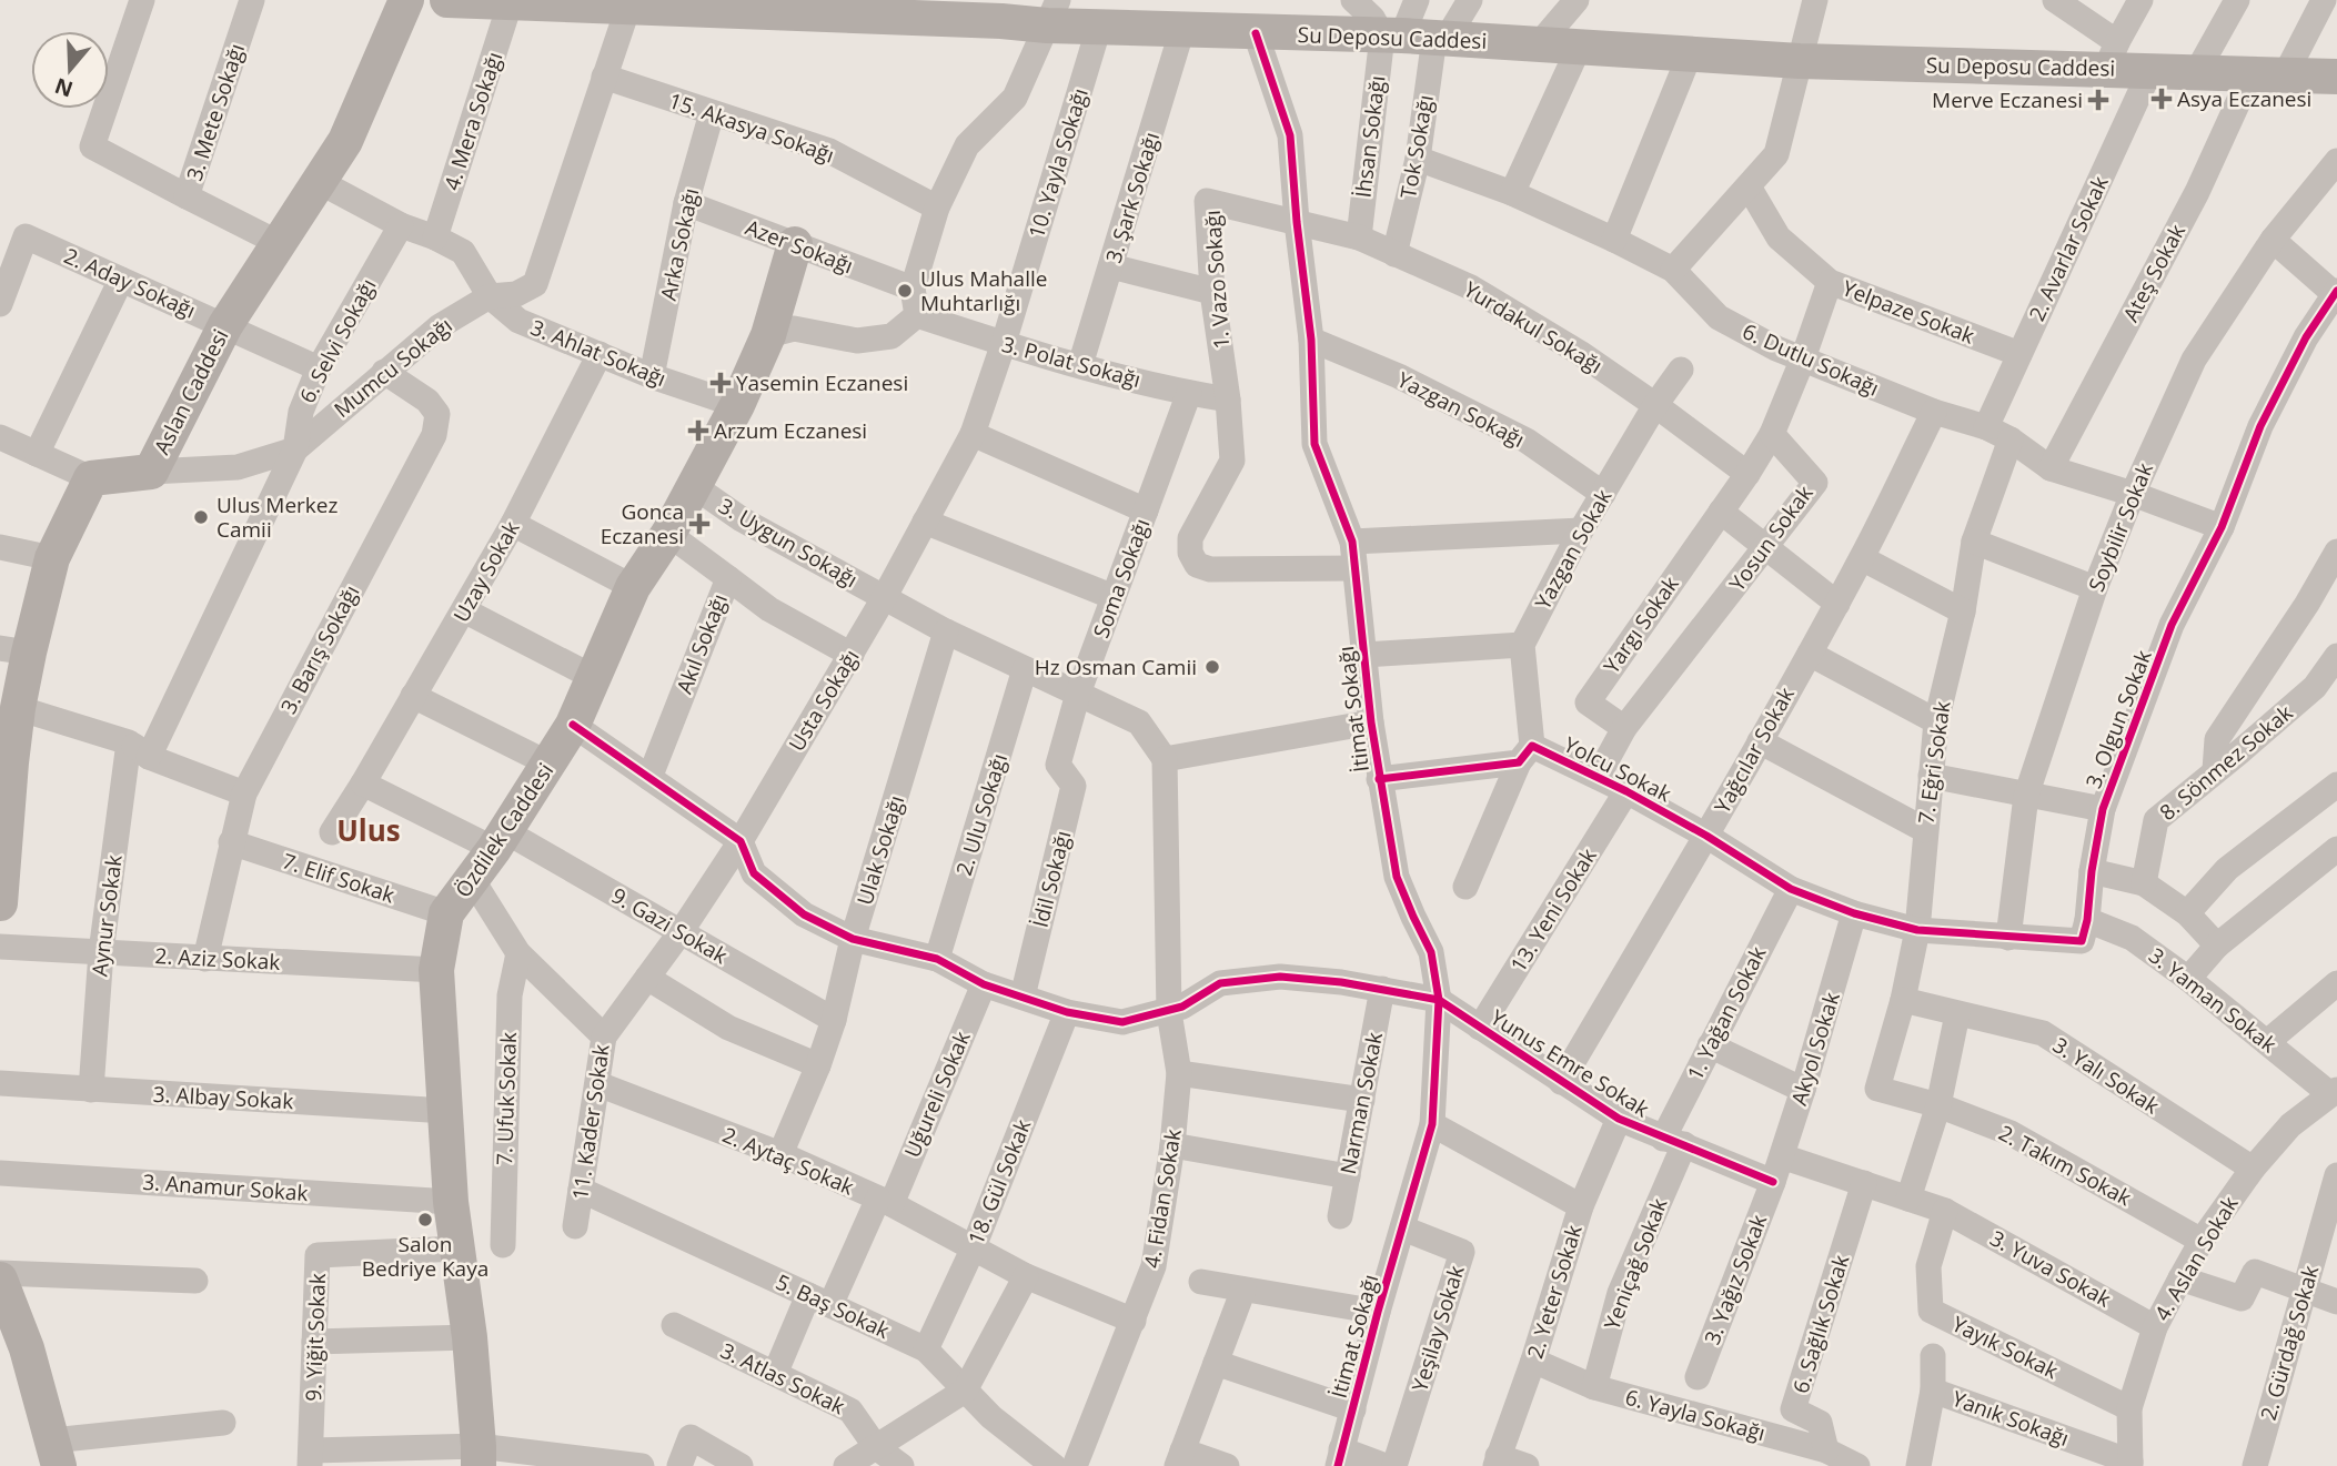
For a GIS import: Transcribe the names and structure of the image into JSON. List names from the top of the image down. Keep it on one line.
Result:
{"streets":{"main road":["Su Deposu Caddesi","Aslan Caddesi","Özdilek Caddesi"],"street":["3. Mete Sokağı","4. Mera Sokağı","15. Akasya Sokağı","İhsan Sokağı","Tok Sokağı","10. Yayla Sokağı","3. Şark Sokağı","Arka Sokağı","Azer Sokağı","2. Avarlar Sokak","Ateş Sokak","1. Vazo Sokağı","2. Aday Sokağı","Yelpaze Sokak","Yurdakul Sokağı","6. Selvi Sokağı","3. Ahlat Sokağı","6. Dutlu Sokağı","3. Polat Sokağı","Mumcu Sokağı","Yazgan Sokağı","Soybilir Sokak","Yosun Sokak","3. Uygun Sokağı","Yazgan Sokak","Uzay Sokak","Soma Sokağı","Yargı Sokak","Akıl Sokağı","3. Barış Sokağı","Usta Sokağı","İtimat Sokağı","3. Olgun Sokak","Yağcılar Sokak","7. Eğri Sokak","8. Sönmez Sokak","Yolcu Sokak","2. Ulu Sokağı","Ulak Sokağı","7. Elif Sokak","İdil Sokağı","13. Yeni Sokak","Aynur Sokak","9. Gazi Sokak","2. Aziz Sokak","3. Yaman Sokak","1. Yağan Sokak","Akyol Sokak","Yunus Emre Sokak","3. Yalı Sokak","Uğureli Sokak","3. Albay Sokak","7. Ufuk Sokak","Narman Sokak","11. Kader Sokak","2. Aytaç Sokak","2. Takım Sokak","18. Gül Sokak","3. Anamur Sokak","4. Fidan Sokak","4. Aslan Sokak","Yeniçağ Sokak","3. Yuva Sokak","3. Yağız Sokak","2. Yeter Sokak","5. Baş Sokak","6. Sağlık Sokak","Yeşilay Sokak","9. Yiğit Sokak","2. Gürdağ Sokak","Yayık Sokak","3. Atlas Sokak","6. Yayla Sokağı","Yanık Sokağı"]},"crossings":[["Su Deposu Caddesi","4. Mera Sokağı"],["Su Deposu Caddesi","İhsan Sokağı"],["Su Deposu Caddesi","Tok Sokağı"],["Su Deposu Caddesi","10. Yayla Sokağı"],["Su Deposu Caddesi","3. Şark Sokağı"],["Su Deposu Caddesi","2. Avarlar Sokak"],["Su Deposu Caddesi","Ateş Sokak"],["Su Deposu Caddesi","Mumcu Sokağı"],["Su Deposu Caddesi","İtimat Sokağı"],["4. Mera Sokağı","3. Ahlat Sokağı"],["15. Akasya Sokağı","Arka Sokağı"],["15. Akasya Sokağı","Mumcu Sokağı"],["İhsan Sokağı","Tok Sokağı"],["İhsan Sokağı","Yurdakul Sokağı"],["Tok Sokağı","Yurdakul Sokağı"],["Tok Sokağı","6. Dutlu Sokağı"],["10. Yayla Sokağı","3. Polat Sokağı"],["10. Yayla Sokağı","Usta Sokağı"],["3. Şark Sokağı","3. Polat Sokağı"],["Arka Sokağı","Azer Sokağı"],["Arka Sokağı","3. Ahlat Sokağı"],["Azer Sokağı","Özdilek Caddesi"],["2. Avarlar Sokak","Yelpaze Sokak"],["2. Avarlar Sokak","6. Dutlu Sokağı"],["Ateş Sokak","6. Dutlu Sokağı"],["1. Vazo Sokağı","Yurdakul Sokağı"],["1. Vazo Sokağı","3. Polat Sokağı"],["1. Vazo Sokağı","İtimat Sokağı"],["2. Aday Sokağı","6. Selvi Sokağı"],["2. Aday Sokağı","Aslan Caddesi"],["Yurdakul Sokağı","Yazgan Sokak"],["Yurdakul Sokağı","Yargı Sokak"],["Yurdakul Sokağı","İtimat Sokağı"],["6. Selvi Sokağı","3. Ahlat Sokağı"],["6. Selvi Sokağı","Mumcu Sokağı"],["6. Selvi Sokağı","Aynur Sokak"],["3. Ahlat Sokağı","Mumcu Sokağı"],["3. Ahlat Sokağı","Aslan Caddesi"],["3. Ahlat Sokağı","Uzay Sokak"],["3. Ahlat Sokağı","Özdilek Caddesi"],["6. Dutlu Sokağı","Soybilir Sokak"],["6. Dutlu Sokağı","3. Olgun Sokak"],["6. Dutlu Sokağı","Yağcılar Sokak"],["6. Dutlu Sokağı","7. Eğri Sokak"],["3. Polat Sokağı","Soma Sokağı"],["3. Polat Sokağı","Usta Sokağı"],["Mumcu Sokağı","Aslan Caddesi"],["Mumcu Sokağı","3. Barış Sokağı"],["Yazgan Sokağı","Yazgan Sokak"],["Yazgan Sokağı","İtimat Sokağı"],["Yosun Sokak","Yargı Sokak"],["Yosun Sokak","Yolcu Sokak"],["3. Uygun Sokağı","Soma Sokağı"],["3. Uygun Sokağı","Usta Sokağı"],["3. Uygun Sokağı","2. Ulu Sokağı"],["3. Uygun Sokağı","Özdilek Caddesi"],["3. Uygun Sokağı","Ulak Sokağı"],["3. Uygun Sokağı","4. Fidan Sokak"],["Soma Sokağı","İdil Sokağı"],["Akıl Sokağı","Özdilek Caddesi"],["3. Barış Sokağı","7. Elif Sokak"],["3. Barış Sokağı","2. Aziz Sokak"],["Usta Sokağı","9. Gazi Sokak"],["Usta Sokağı","11. Kader Sokak"],["İtimat Sokağı","Yunus Emre Sokak"],["İtimat Sokağı","Yeşilay Sokak"],["3. Olgun Sokak","3. Yaman Sokak"],["Yağcılar Sokak","Yolcu Sokak"],["Yağcılar Sokak","Yunus Emre Sokak"],["7. Eğri Sokak","3. Yalı Sokak"],["7. Eğri Sokak","2. Takım Sokak"],["Yolcu Sokak","13. Yeni Sokak"],["Özdilek Caddesi","7. Elif Sokak"],["Özdilek Caddesi","9. Gazi Sokak"],["Özdilek Caddesi","2. Aziz Sokak"],["Özdilek Caddesi","3. Albay Sokak"],["Özdilek Caddesi","11. Kader Sokak"],["Özdilek Caddesi","3. Anamur Sokak"],["Özdilek Caddesi","9. Yiğit Sokak"],["Ulak Sokağı","9. Gazi Sokak"],["Ulak Sokağı","2. Aytaç Sokak"],["13. Yeni Sokak","Yunus Emre Sokak"],["Aynur Sokak","2. Aziz Sokak"],["Aynur Sokak","3. Albay Sokak"],["3. Yaman Sokak","4. Aslan Sokak"],["1. Yağan Sokak","Yunus Emre Sokak"],["1. Yağan Sokak","Yeniçağ Sokak"],["Akyol Sokak","Yunus Emre Sokak"],["Akyol Sokak","3. Yuva Sokak"],["Akyol Sokak","3. Yağız Sokak"],["Yunus Emre Sokak","Yeniçağ Sokak"],["Yunus Emre Sokak","3. Yağız Sokak"],["Yunus Emre Sokak","2. Yeter Sokak"],["3. Yalı Sokak","4. Aslan Sokak"],["Uğureli Sokak","2. Aytaç Sokak"],["Uğureli Sokak","5. Baş Sokak"],["Uğureli Sokak","3. Atlas Sokak"],["7. Ufuk Sokak","11. Kader Sokak"],["11. Kader Sokak","2. Aytaç Sokak"],["11. Kader Sokak","5. Baş Sokak"],["2. Aytaç Sokak","18. Gül Sokak"],["2. Aytaç Sokak","4. Fidan Sokak"],["2. Takım Sokak","4. Aslan Sokak"],["18. Gül Sokak","5. Baş Sokak"],["4. Aslan Sokak","3. Yuva Sokak"],["4. Aslan Sokak","Yayık Sokak"],["4. Aslan Sokak","Yanık Sokağı"],["Yeniçağ Sokak","6. Yayla Sokağı"],["3. Yuva Sokak","6. Sağlık Sokak"],["3. Yuva Sokak","Yayık Sokak"],["2. Yeter Sokak","6. Yayla Sokağı"],["6. Sağlık Sokak","6. Yayla Sokağı"]],"districts":["Ulus"],"places":{"health":["Asya Eczanesi","Merve Eczanesi","Yasemin Eczanesi","Arzum Eczanesi","Gonca Eczanesi"],"other":["Ulus Mahalle Muhtarlığı","Ulus Merkez Camii","Hz Osman Camii","Salon Bedriye Kaya"]},"north":"bottom"}
